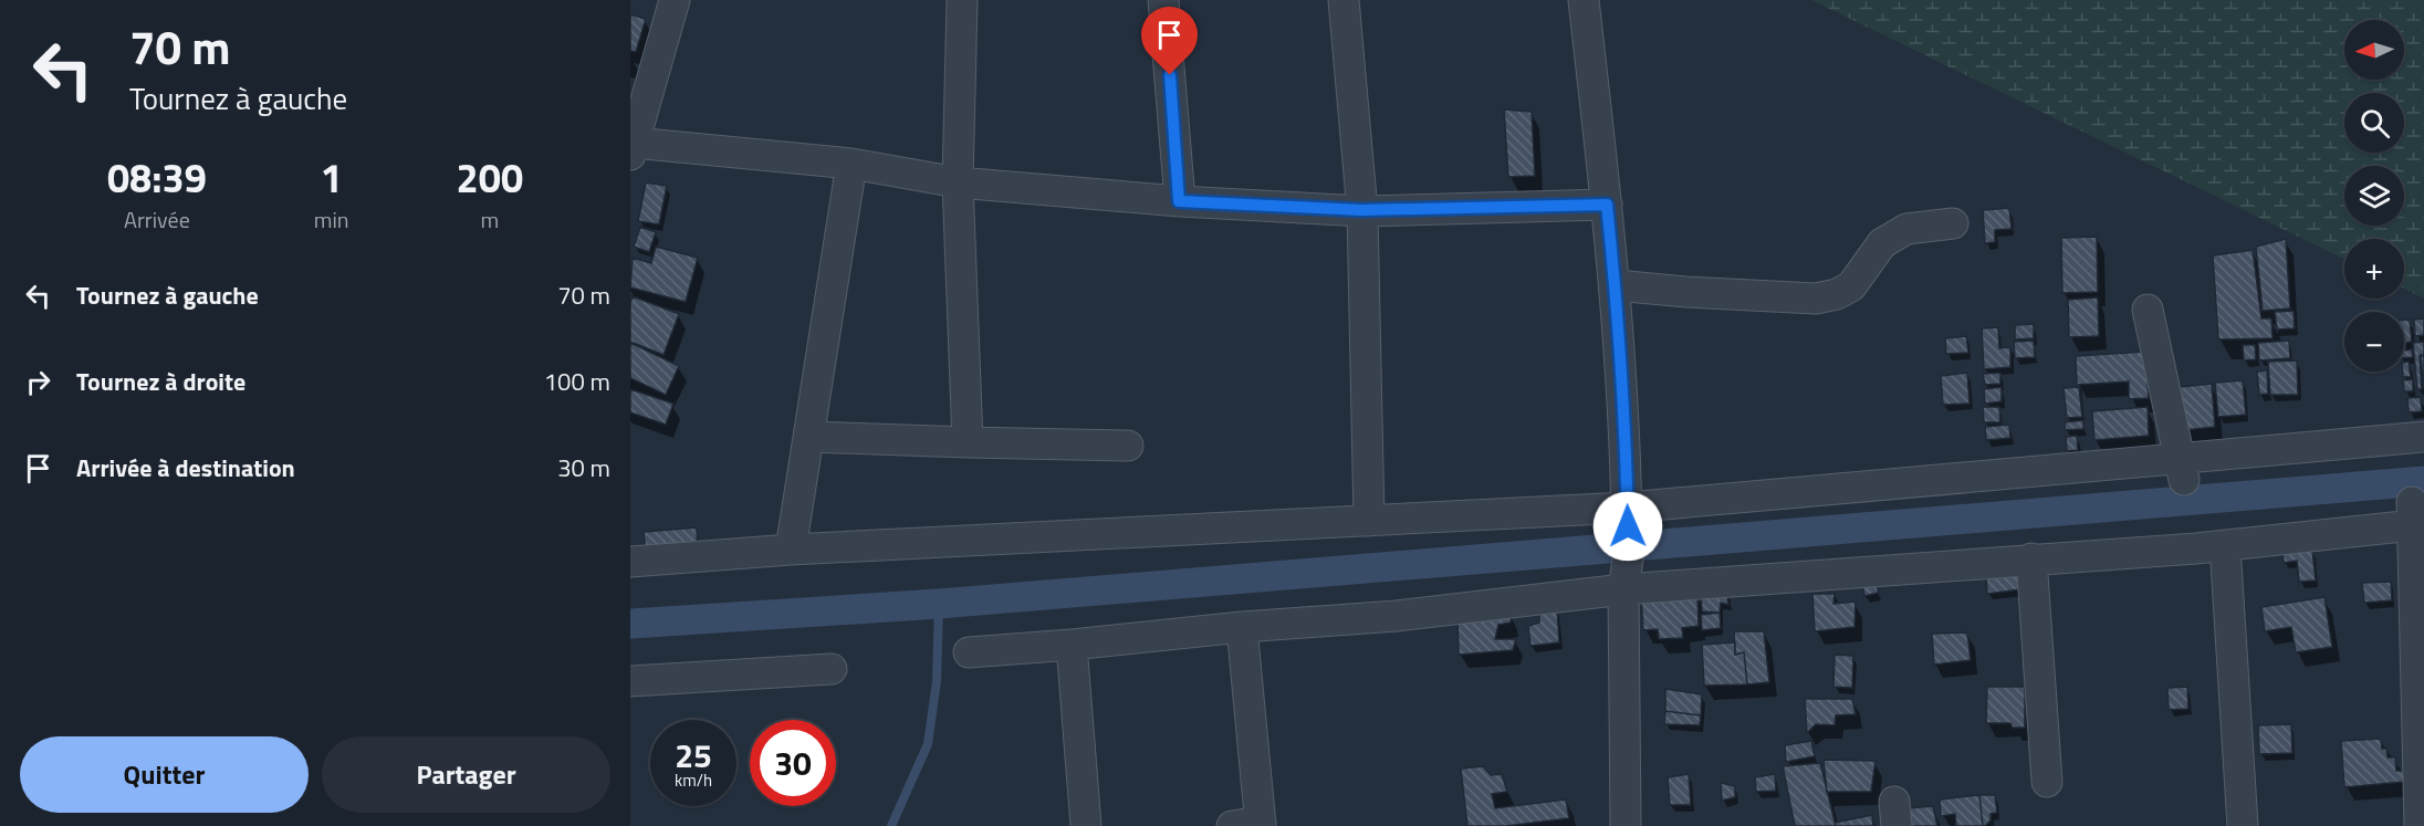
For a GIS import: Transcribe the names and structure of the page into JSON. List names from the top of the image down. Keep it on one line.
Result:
{"north":"left","page":{"turn":["70 m","Tournez à gauche"],"map_buttons":["+","−"],"eta":["08:39","Arrivée","1","min","200","m"],"list":[{"name":"Tournez à gauche","value":"70 m"},{"name":"Tournez à droite","value":"100 m"},{"name":"Arrivée à destination","value":"30 m"}],"speed":"25 km/h","limit":"30","buttons":["Quitter","Partager"]}}
